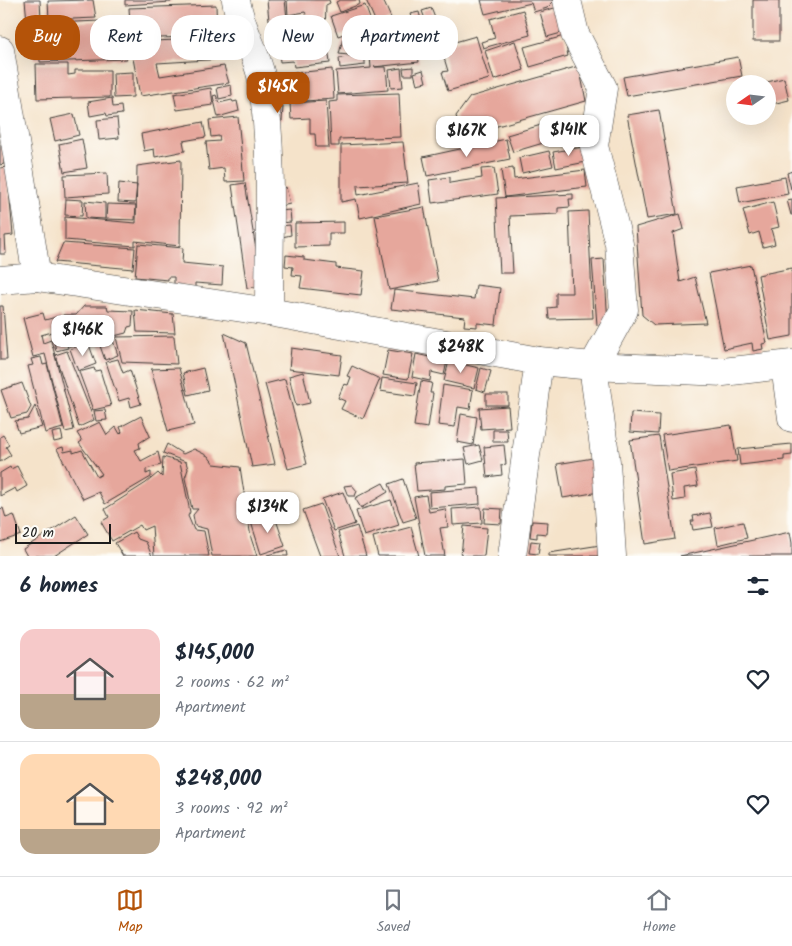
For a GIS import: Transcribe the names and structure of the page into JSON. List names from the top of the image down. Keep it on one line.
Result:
{"scale_bar":"20 m","north":"left","page":{"chip":["Buy","Rent","Filters","New","Apartment"],"price":["$145K","$141K","$167K","$146K","$248K","$134K"],"scale":"20 m","heading":"6 homes","list":[{"name":"$145,000","note":"2 rooms · 62 m² · Apartment"},{"name":"$248,000","note":"3 rooms · 92 m² · Apartment"}],"tabs":["Map","Saved","Home"]}}
